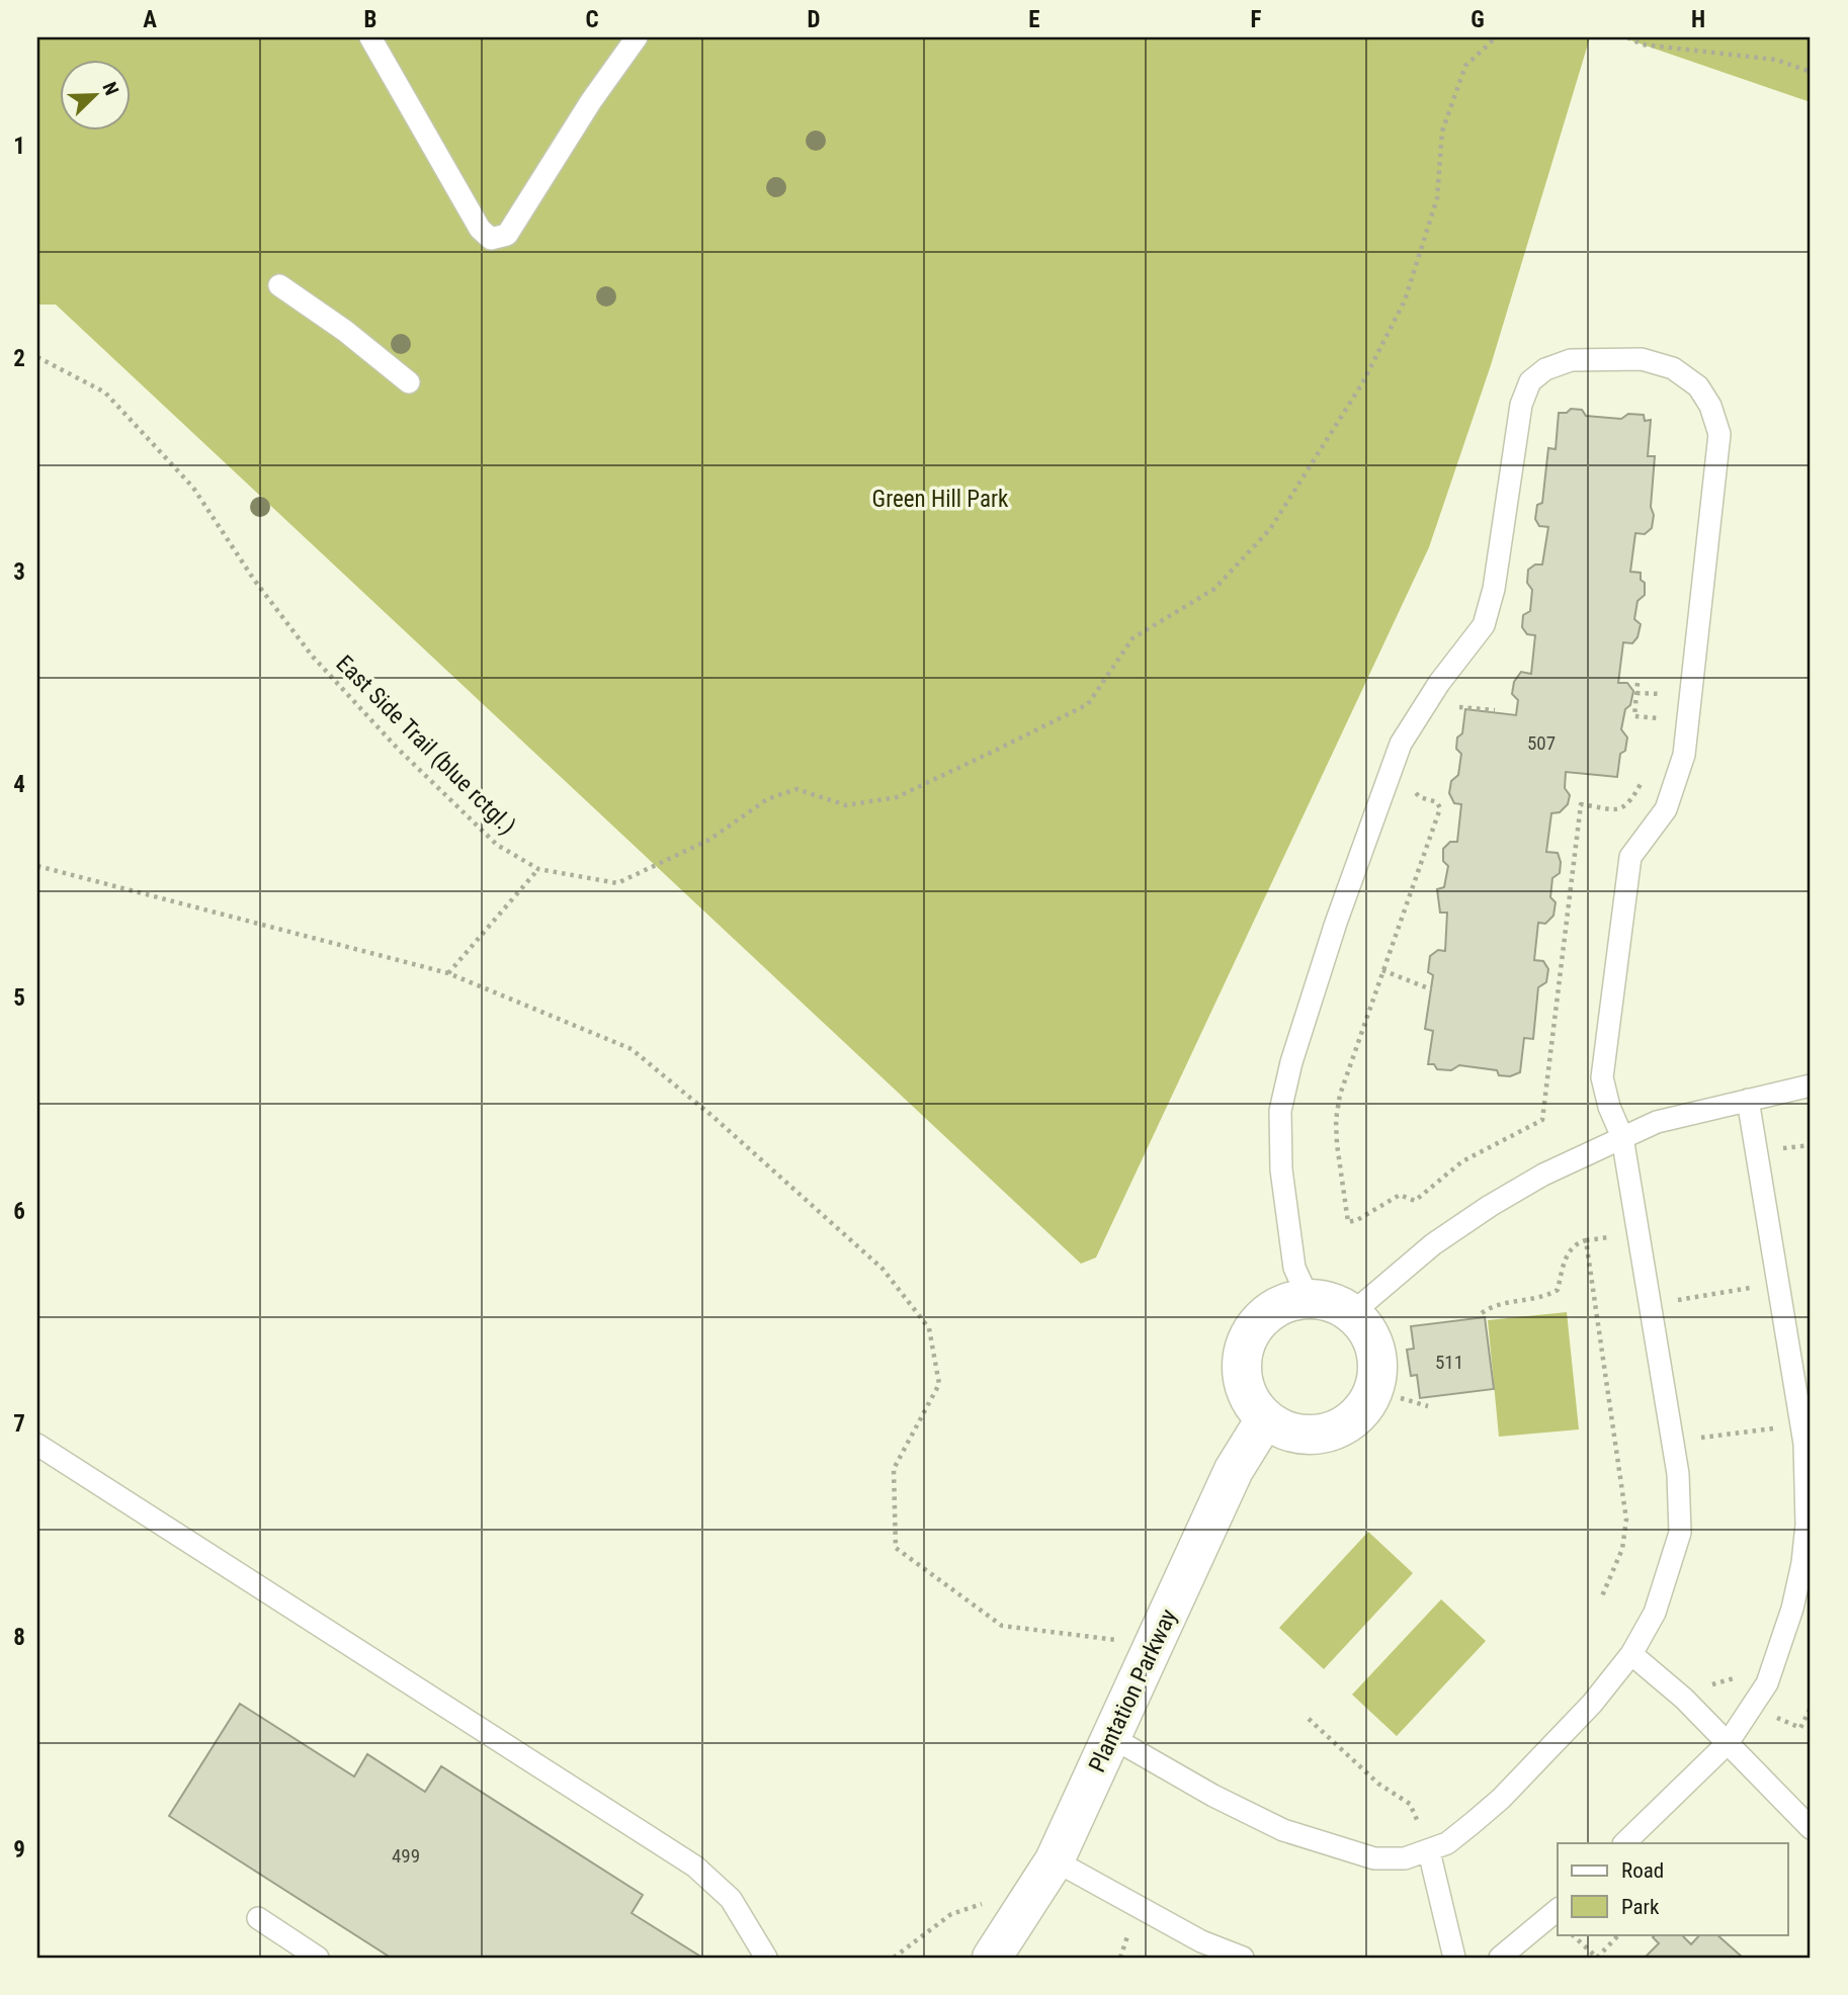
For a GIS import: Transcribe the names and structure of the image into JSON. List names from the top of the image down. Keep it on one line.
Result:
{"streets":{"street":["Plantation Parkway"],"path":["East Side Trail (blue rctgl.)"]},"parks":["Green Hill Park"],"house_numbers":["507","511","499"],"legend":["Road","Park"],"north":"top right","grid":{"columns":["A","B","C","D","E","F","G","H"],"rows":["1","2","3","4","5","6","7","8","9"]}}
